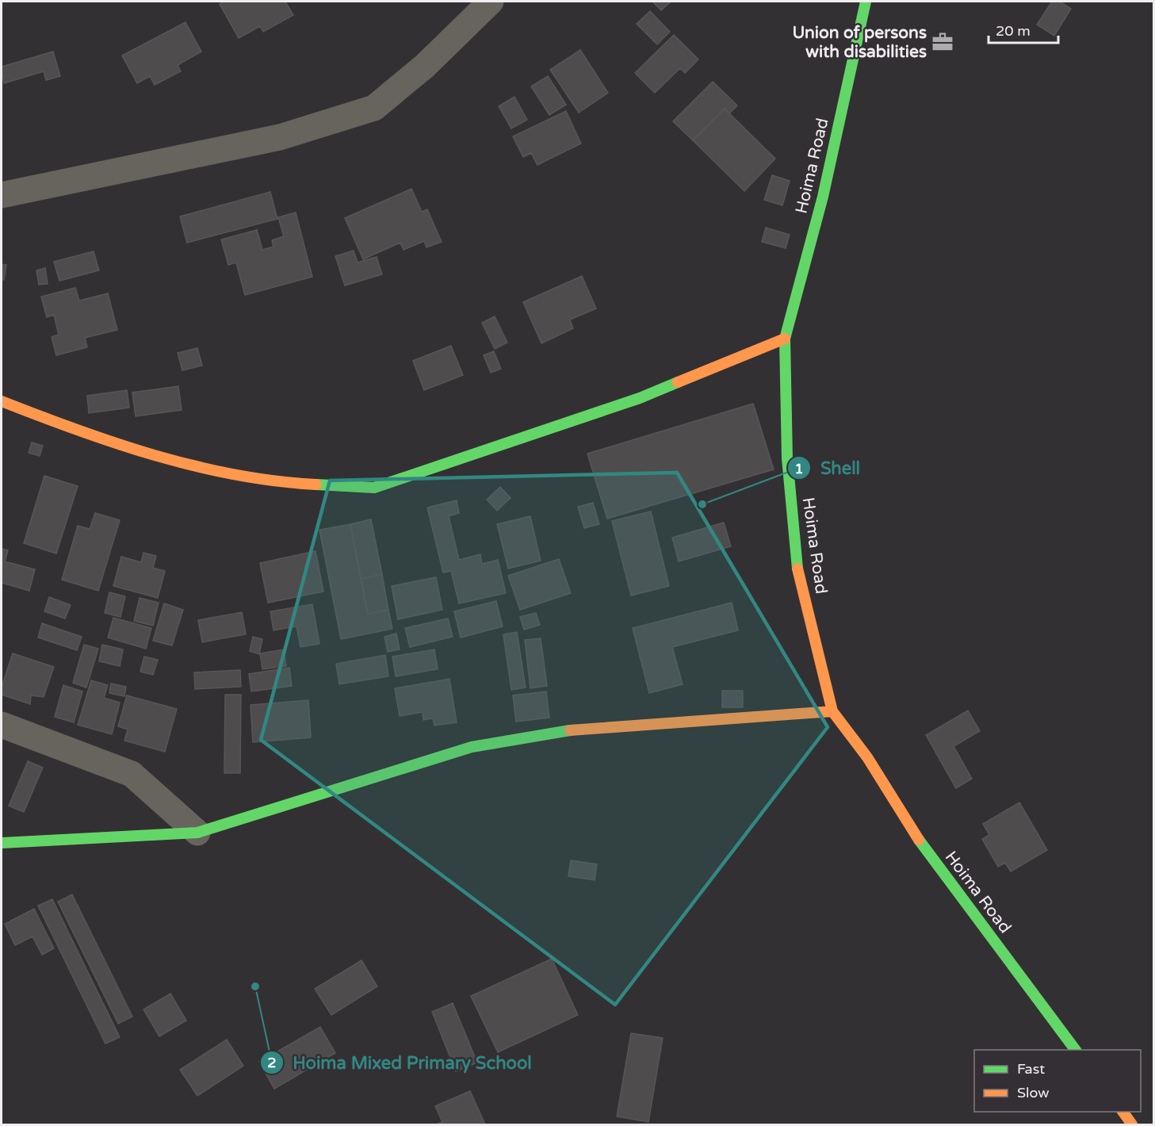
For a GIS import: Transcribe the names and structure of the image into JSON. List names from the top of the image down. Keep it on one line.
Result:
{"streets":{"street":["Hoima Road"]},"places":{"office":["Union of persons with disabilities"],"other":["Shell","Hoima Mixed Primary School"]},"legend":["Fast","Slow"],"scale_bar":"20 m"}
